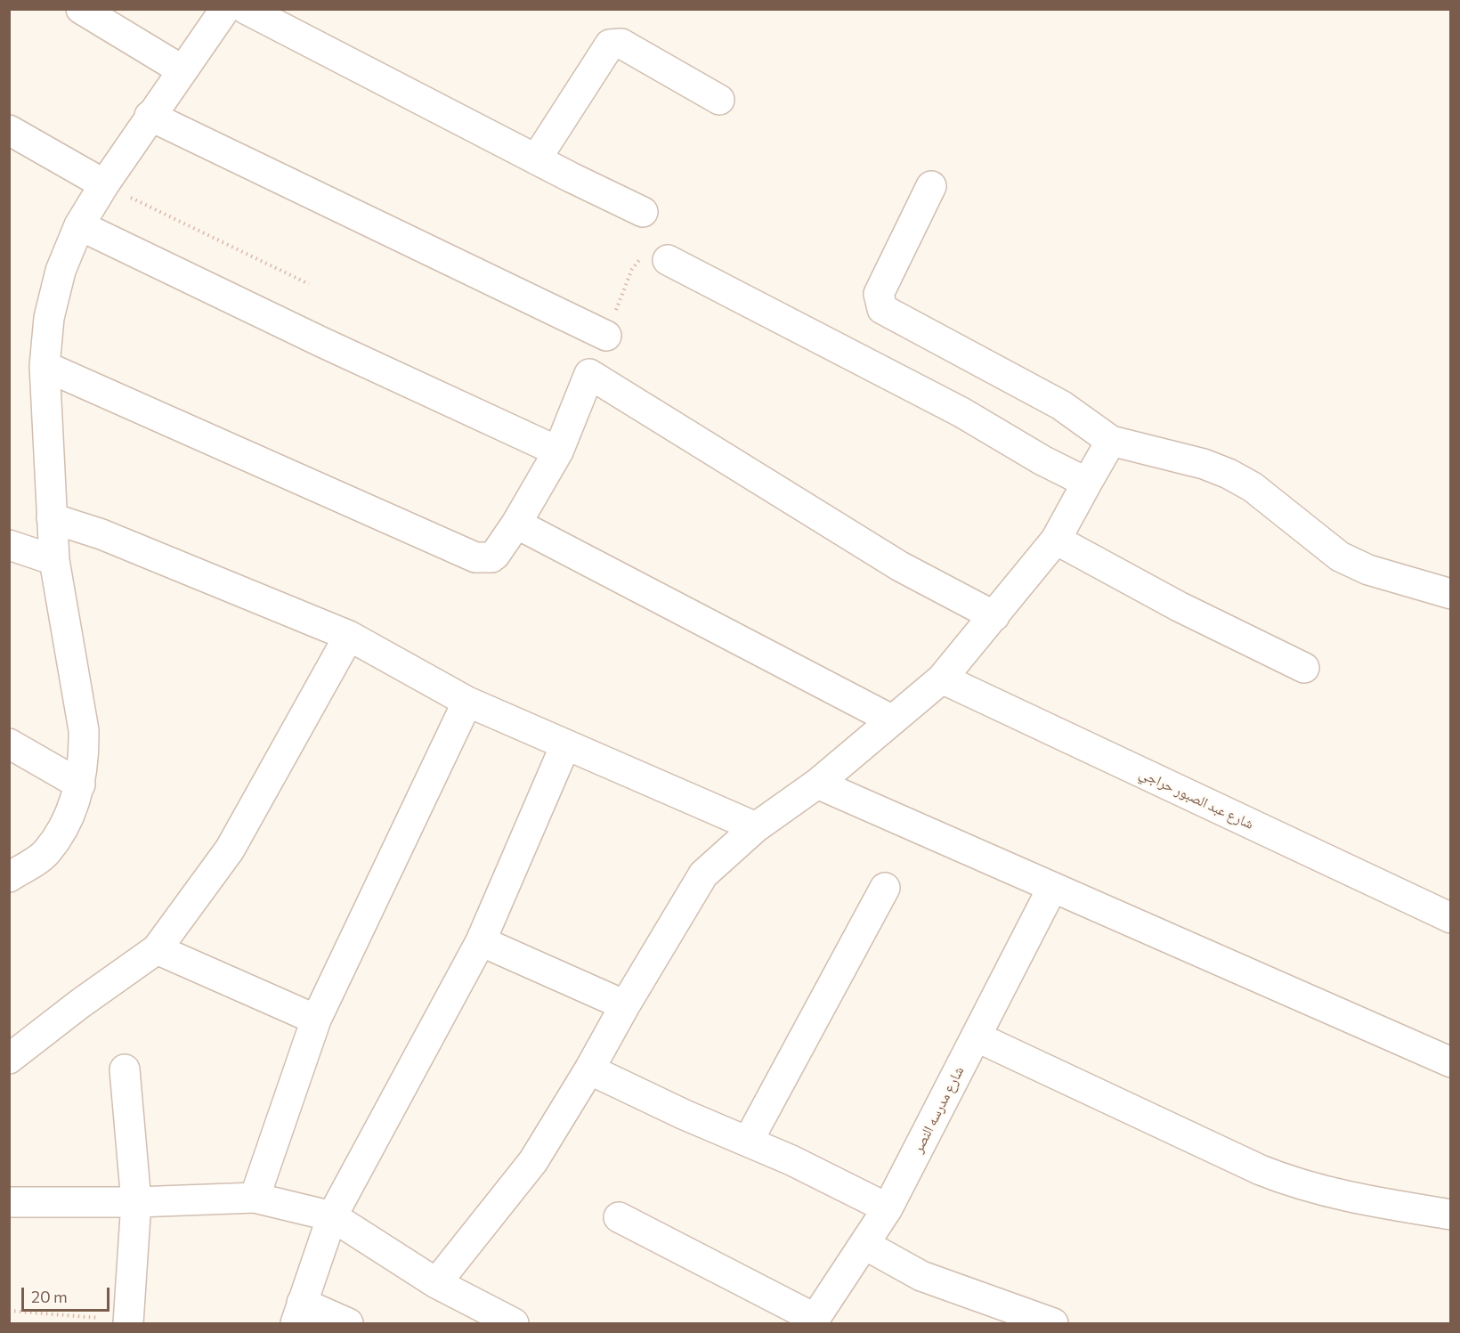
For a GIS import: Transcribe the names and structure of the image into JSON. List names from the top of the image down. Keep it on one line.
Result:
{"streets":{"street":["شارع عبد الصبور حراجي","شارع مدرسه النصر"]},"scale_bar":"20 m"}
